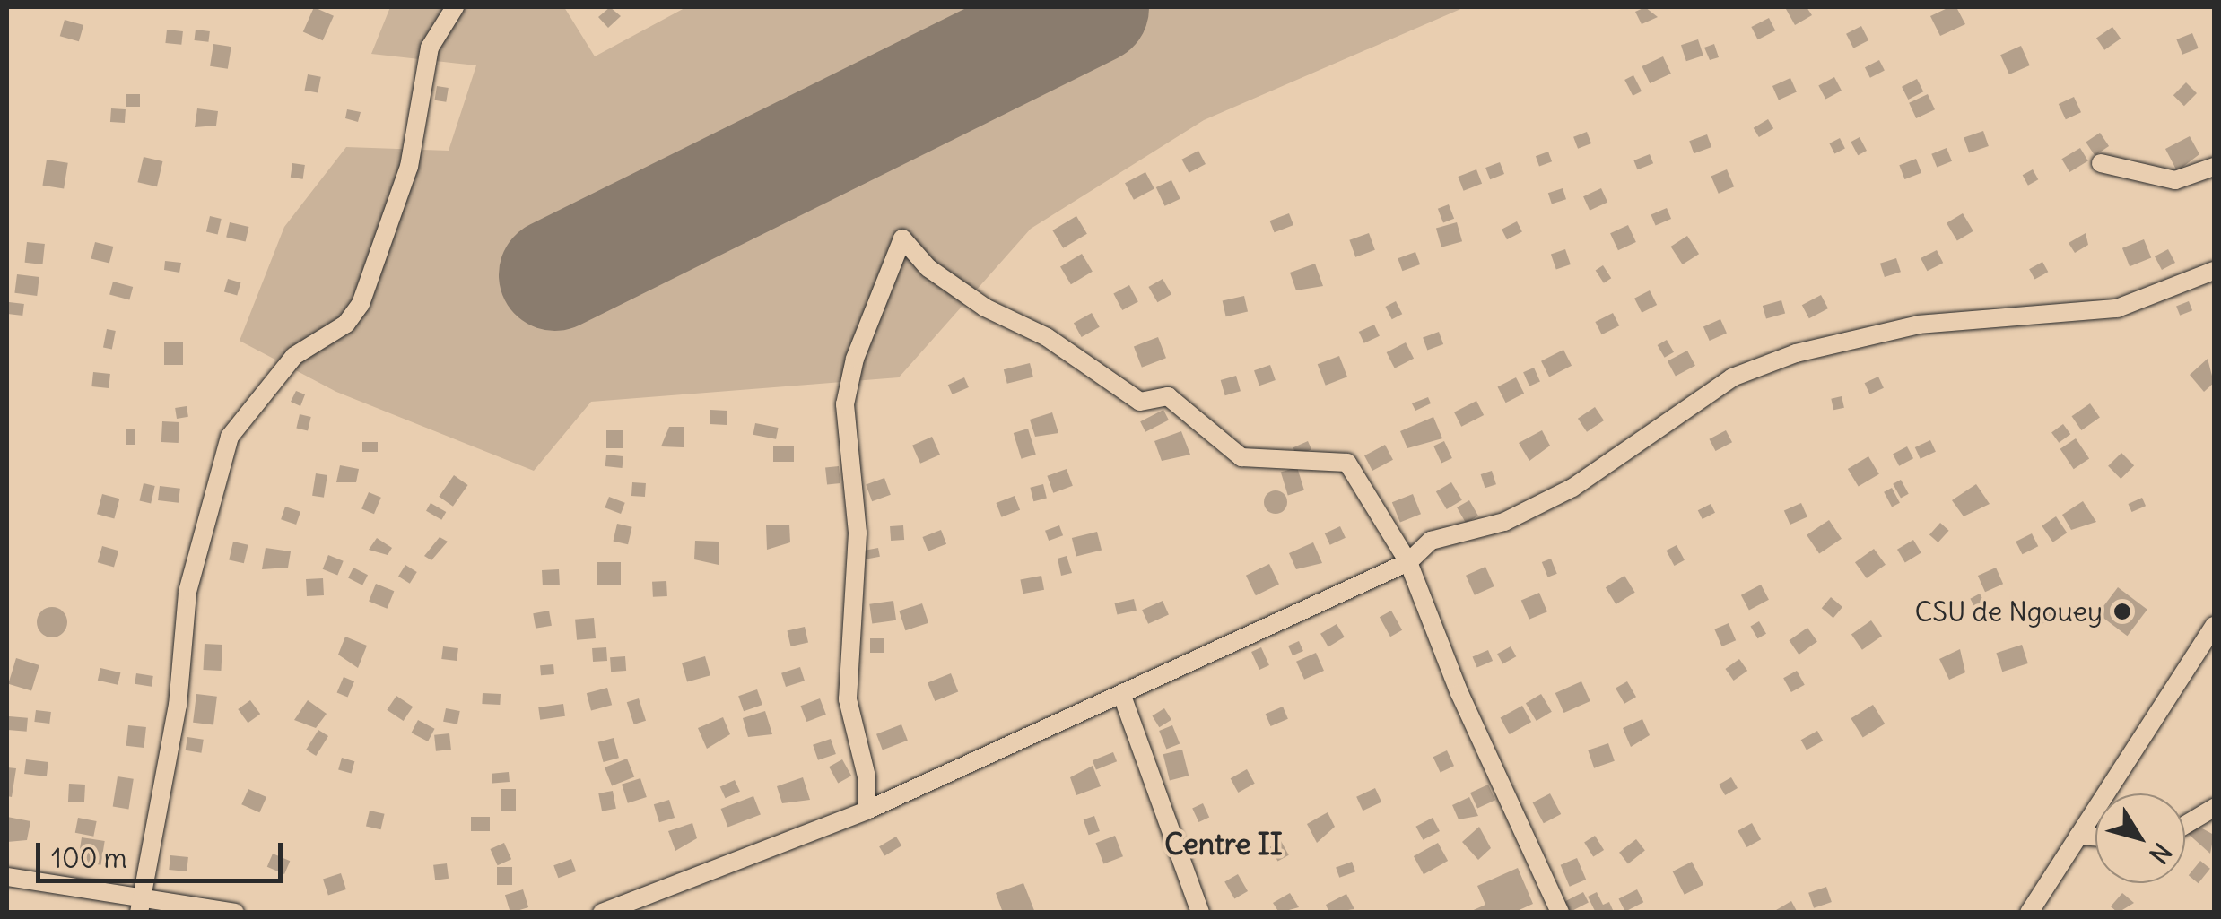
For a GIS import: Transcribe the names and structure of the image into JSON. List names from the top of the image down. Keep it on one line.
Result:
{"districts":["Centre II"],"places":["CSU de Ngouey"],"scale_bar":"100 m","north":"bottom right"}
